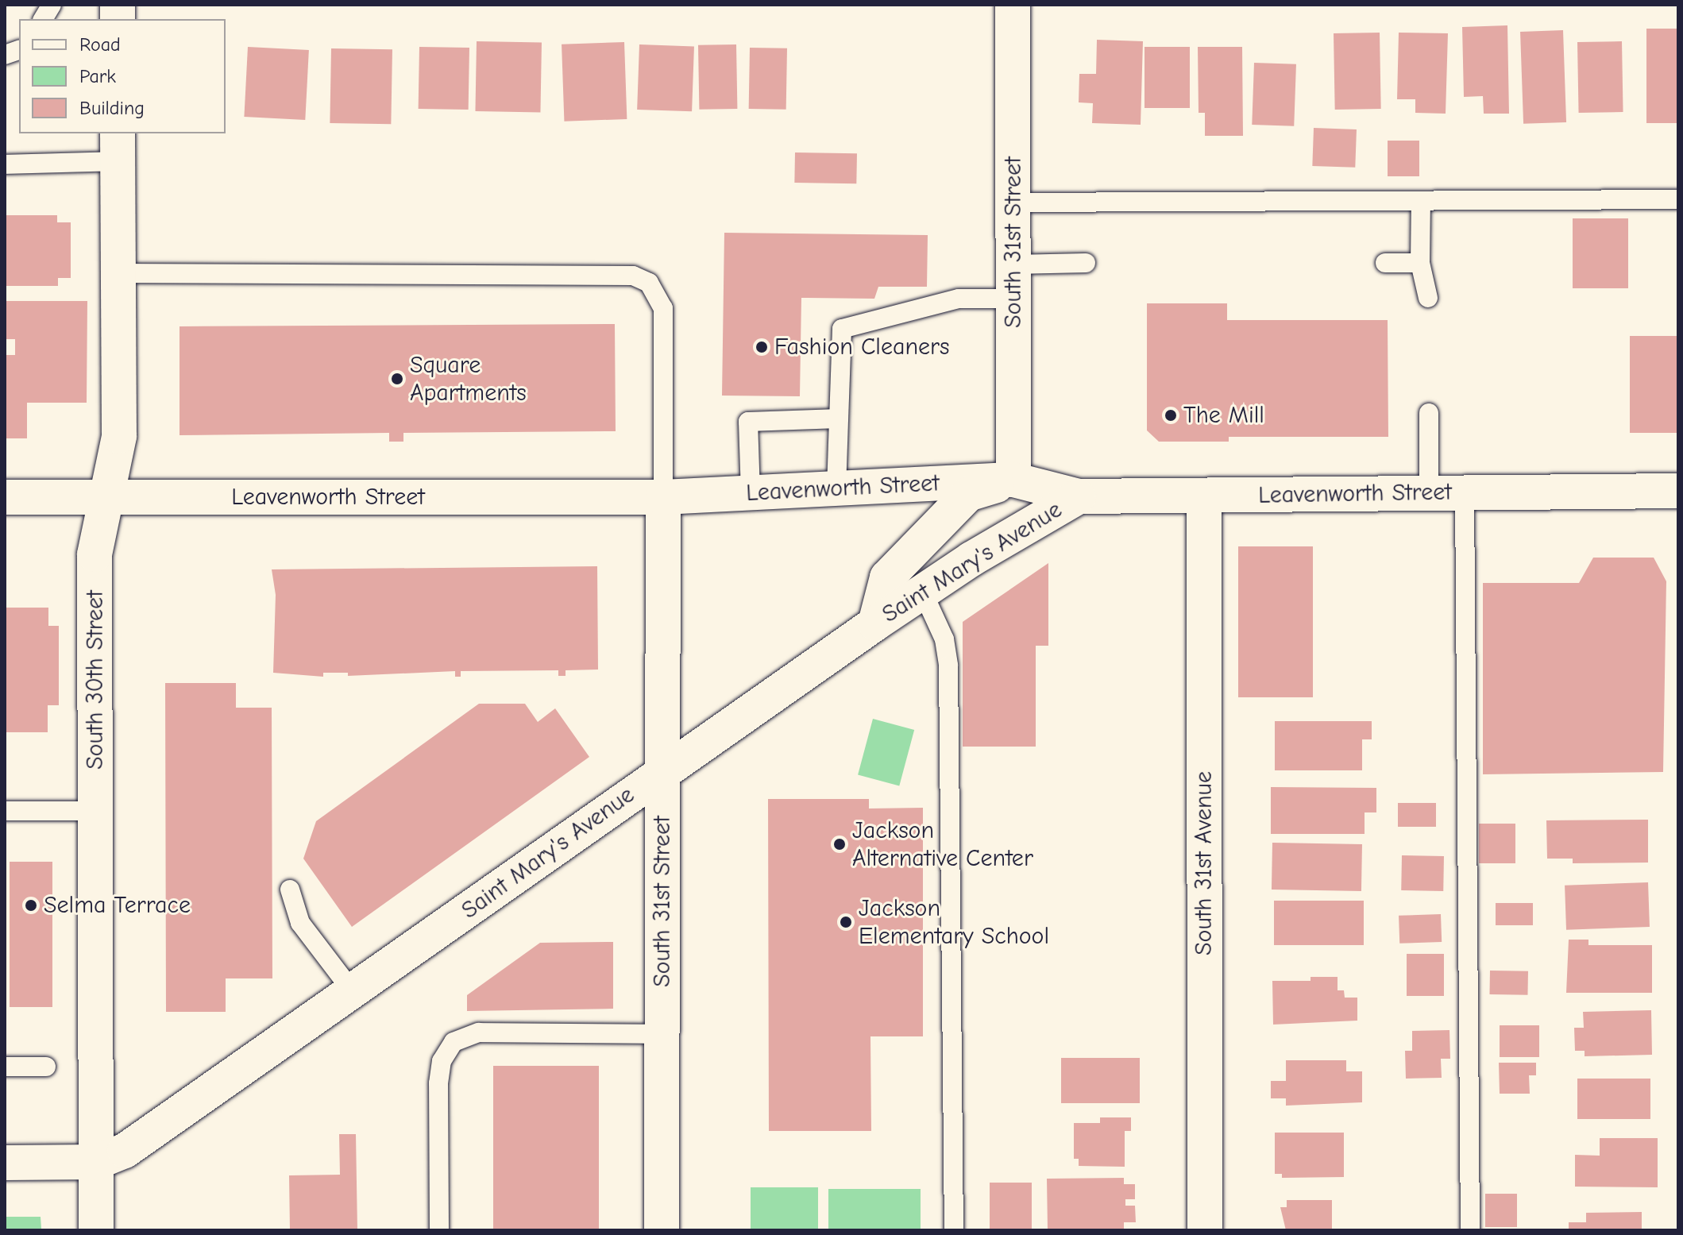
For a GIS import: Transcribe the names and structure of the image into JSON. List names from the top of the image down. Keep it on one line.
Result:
{"streets":{"main road":["South 31st Street","Leavenworth Street","Saint Mary's Avenue","South 30th Street","South 31st Avenue"]},"crossings":[["South 31st Street","Leavenworth Street"],["South 31st Street","Saint Mary's Avenue"],["Leavenworth Street","Saint Mary's Avenue"],["Leavenworth Street","South 30th Street"],["Leavenworth Street","South 31st Avenue"],["Saint Mary's Avenue","South 30th Street"]],"places":["Fashion Cleaners","Square Apartments","The Mill","Jackson Alternative Center","Selma Terrace","Jackson Elementary School"],"legend":["Road","Park","Building"]}
